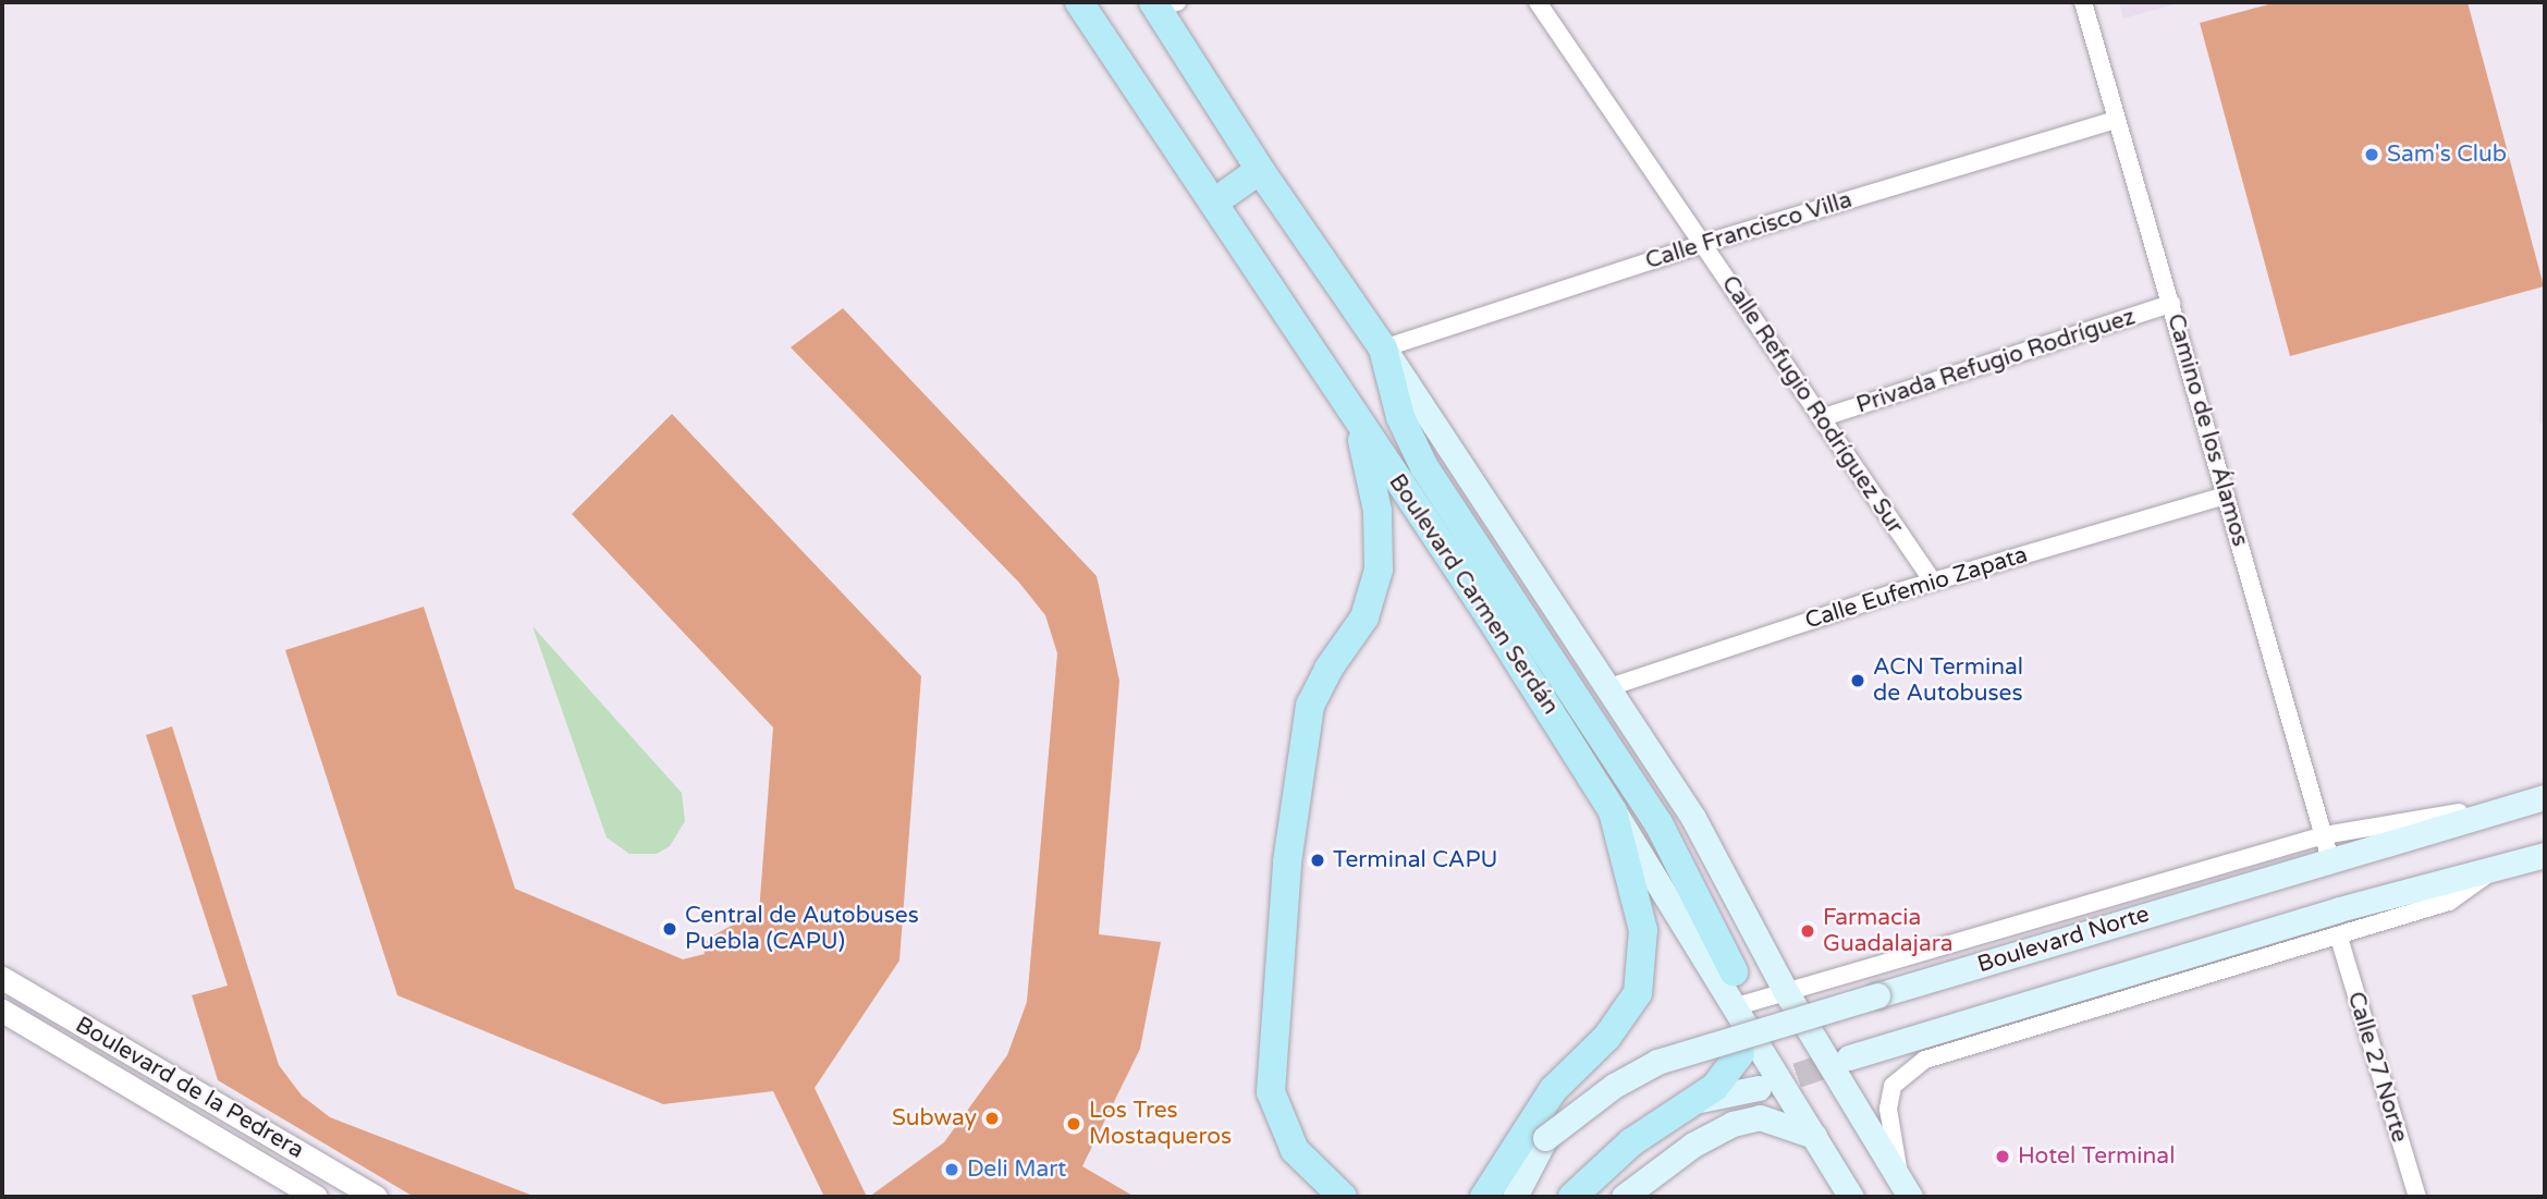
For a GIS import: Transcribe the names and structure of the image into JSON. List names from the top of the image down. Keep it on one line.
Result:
{"streets":{"main road":["Boulevard Carmen Serdán","Boulevard Norte"],"street":["Calle Francisco Villa","Privada Refugio Rodríguez","Calle Refugio Rodríguez Sur","Camino de los Álamos","Calle Eufemio Zapata","Calle 27 Norte","Boulevard de la Pedrera"]},"crossings":[["Calle Francisco Villa","Calle Refugio Rodríguez Sur"],["Calle Francisco Villa","Camino de los Álamos"],["Privada Refugio Rodríguez","Calle Refugio Rodríguez Sur"],["Privada Refugio Rodríguez","Camino de los Álamos"],["Calle Refugio Rodríguez Sur","Calle Eufemio Zapata"],["Camino de los Álamos","Calle Eufemio Zapata"],["Camino de los Álamos","Boulevard Norte"],["Boulevard Carmen Serdán","Boulevard Norte"]],"places":["Sam's Club","ACN Terminal de Autobuses","Terminal CAPU","Central de Autobuses Puebla (CAPU)","Farmacia Guadalajara","Subway","Los Tres Mostaqueros","Hotel Terminal","Deli Mart"]}
